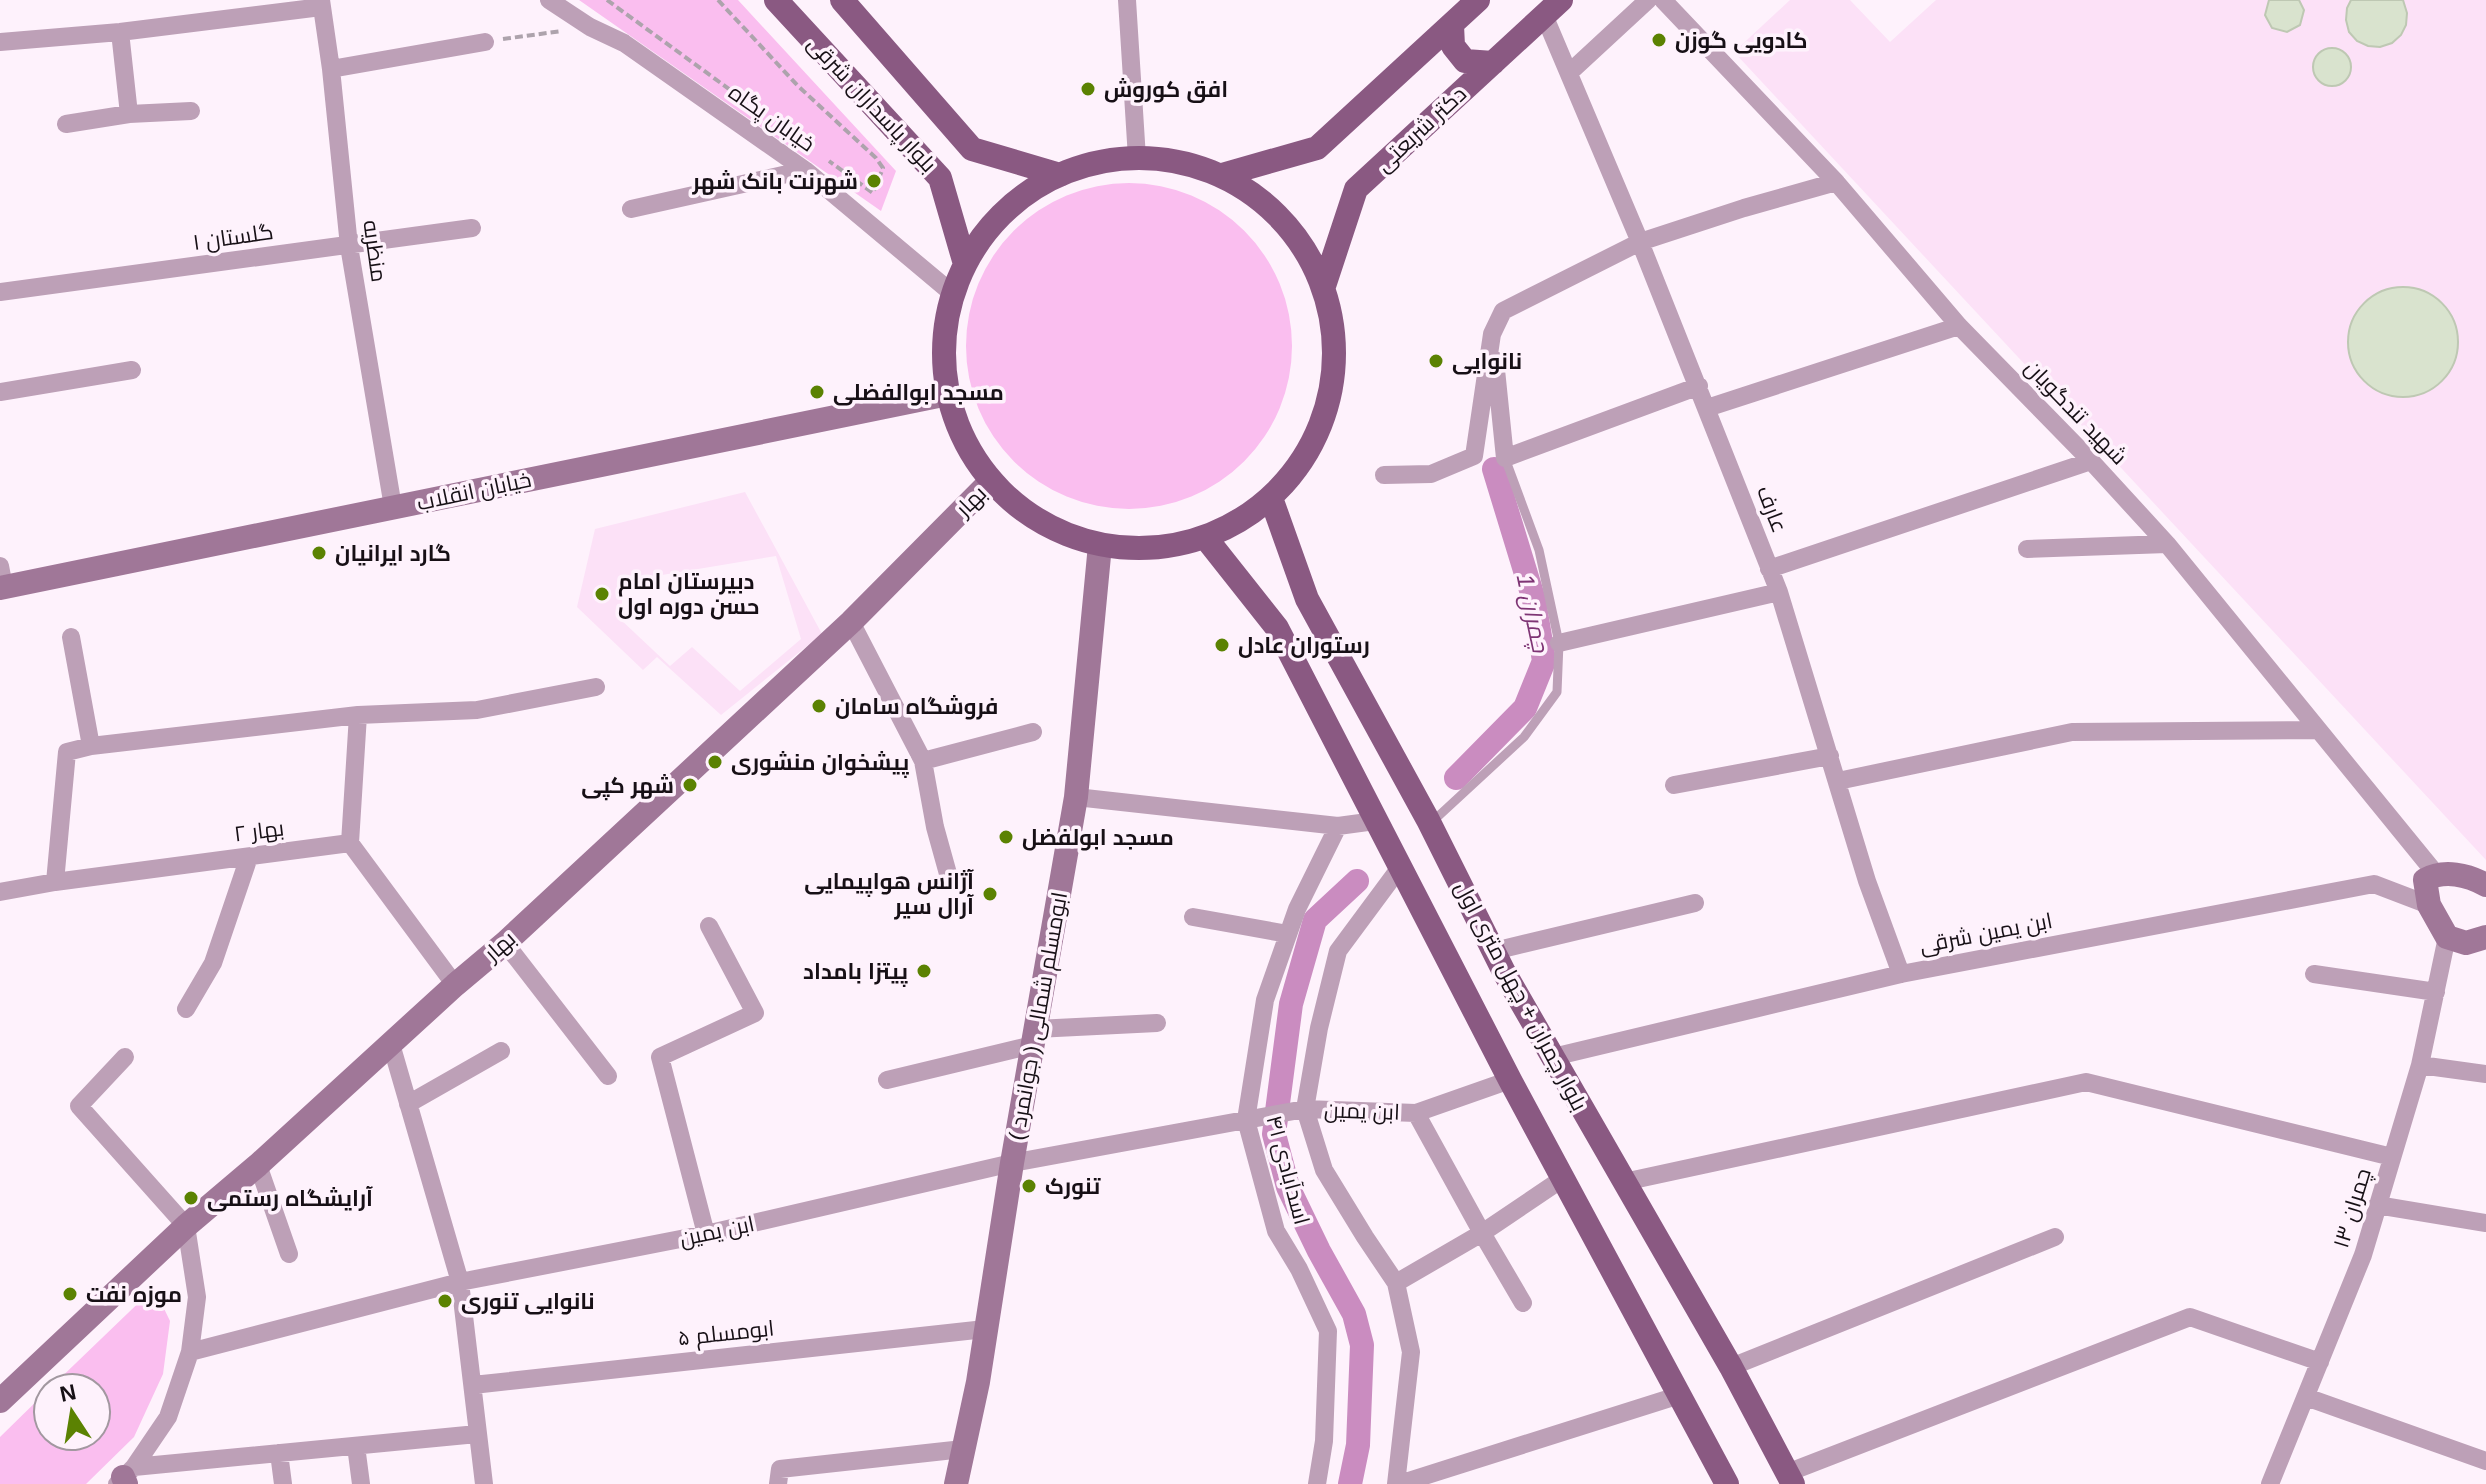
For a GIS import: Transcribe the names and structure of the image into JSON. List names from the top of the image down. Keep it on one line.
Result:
{"streets":{"main road":["بلوار پاسداران شرقی","دکتر شریعتی","خیابان انقلاب","بهار","بلوار چمران + چهل متری اول","ابومسلم شمالی ( جوانمرد )"],"street":["خیابان پگاه","گلستان ۱","منظریه","شهید تندگویان","عارف","بهار ۲","ابن یمین شرقی","ابن یمین","اسدآبادی ۴۱","چمران ۱۳","ابومسلم ۵"]},"crossings":[["دکتر شریعتی","عارف"],["گلستان ۱","منظریه"],["منظریه","خیابان انقلاب"],["عارف","ابن یمین شرقی"],["ابن یمین شرقی","بلوار چمران + چهل متری اول"],["بلوار چمران + چهل متری اول","ابن یمین"],["ابومسلم شمالی ( جوانمرد )","ابن یمین"],["ابومسلم شمالی ( جوانمرد )","ابومسلم ۵"],["ابن یمین","اسدآبادی ۴۱"]],"water":["چمران 1"],"places":["کادویی گوزن","افق کوروش","شهرنت بانک شهر","نانوایی","مسجد ابوالفضلی","گارد ایرانیان","دبیرستان امام حسن دوره اول","رستوران عادل","فروشگاه سامان","پیشخوان منشوری","شهر کپی","مسجد ابولفضل","آژانس هواپیمایی آرال سیر","پیتزا بامداد","تنورک","آرایشگاه رستمی","موزه نفت","نانوایی تنوری"],"north":"top"}
